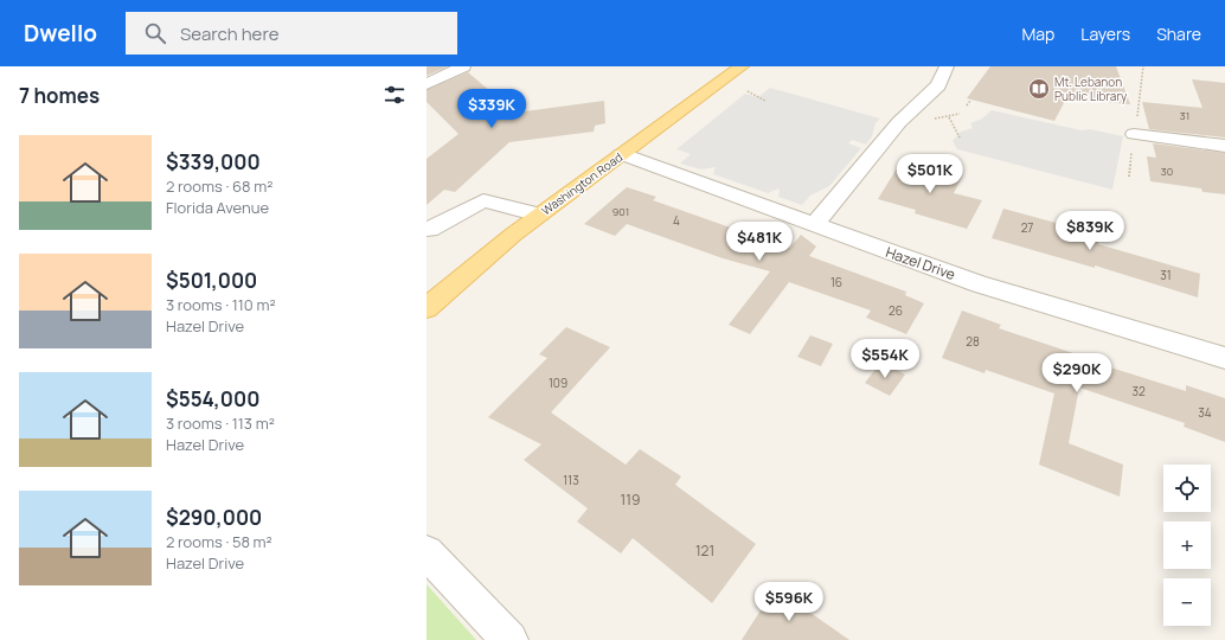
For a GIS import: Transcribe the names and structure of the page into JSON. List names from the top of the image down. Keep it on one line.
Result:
{"streets":{"main road":["Washington Road"],"street":["Hazel Drive"]},"crossings":[["Washington Road","Hazel Drive"]],"places":{"library":["Mt. Lebanon Public Library"]},"house_numbers":["31","30","901","4","27","31","16","26","28","109","32","34","113","119","121"],"page":{"header":"Dwello","search":"Search here","nav":["Map","Layers","Share"],"heading":"7 homes","price":["$339K","$501K","$839K","$481K","$554K","$290K","$596K"],"list":[{"name":"$339,000","note":"2 rooms · 68 m² · Florida Avenue"},{"name":"$501,000","note":"3 rooms · 110 m² · Hazel Drive"},{"name":"$554,000","note":"3 rooms · 113 m² · Hazel Drive"},{"name":"$290,000","note":"2 rooms · 58 m² · Hazel Drive"}],"map_buttons":["+","−"]}}
